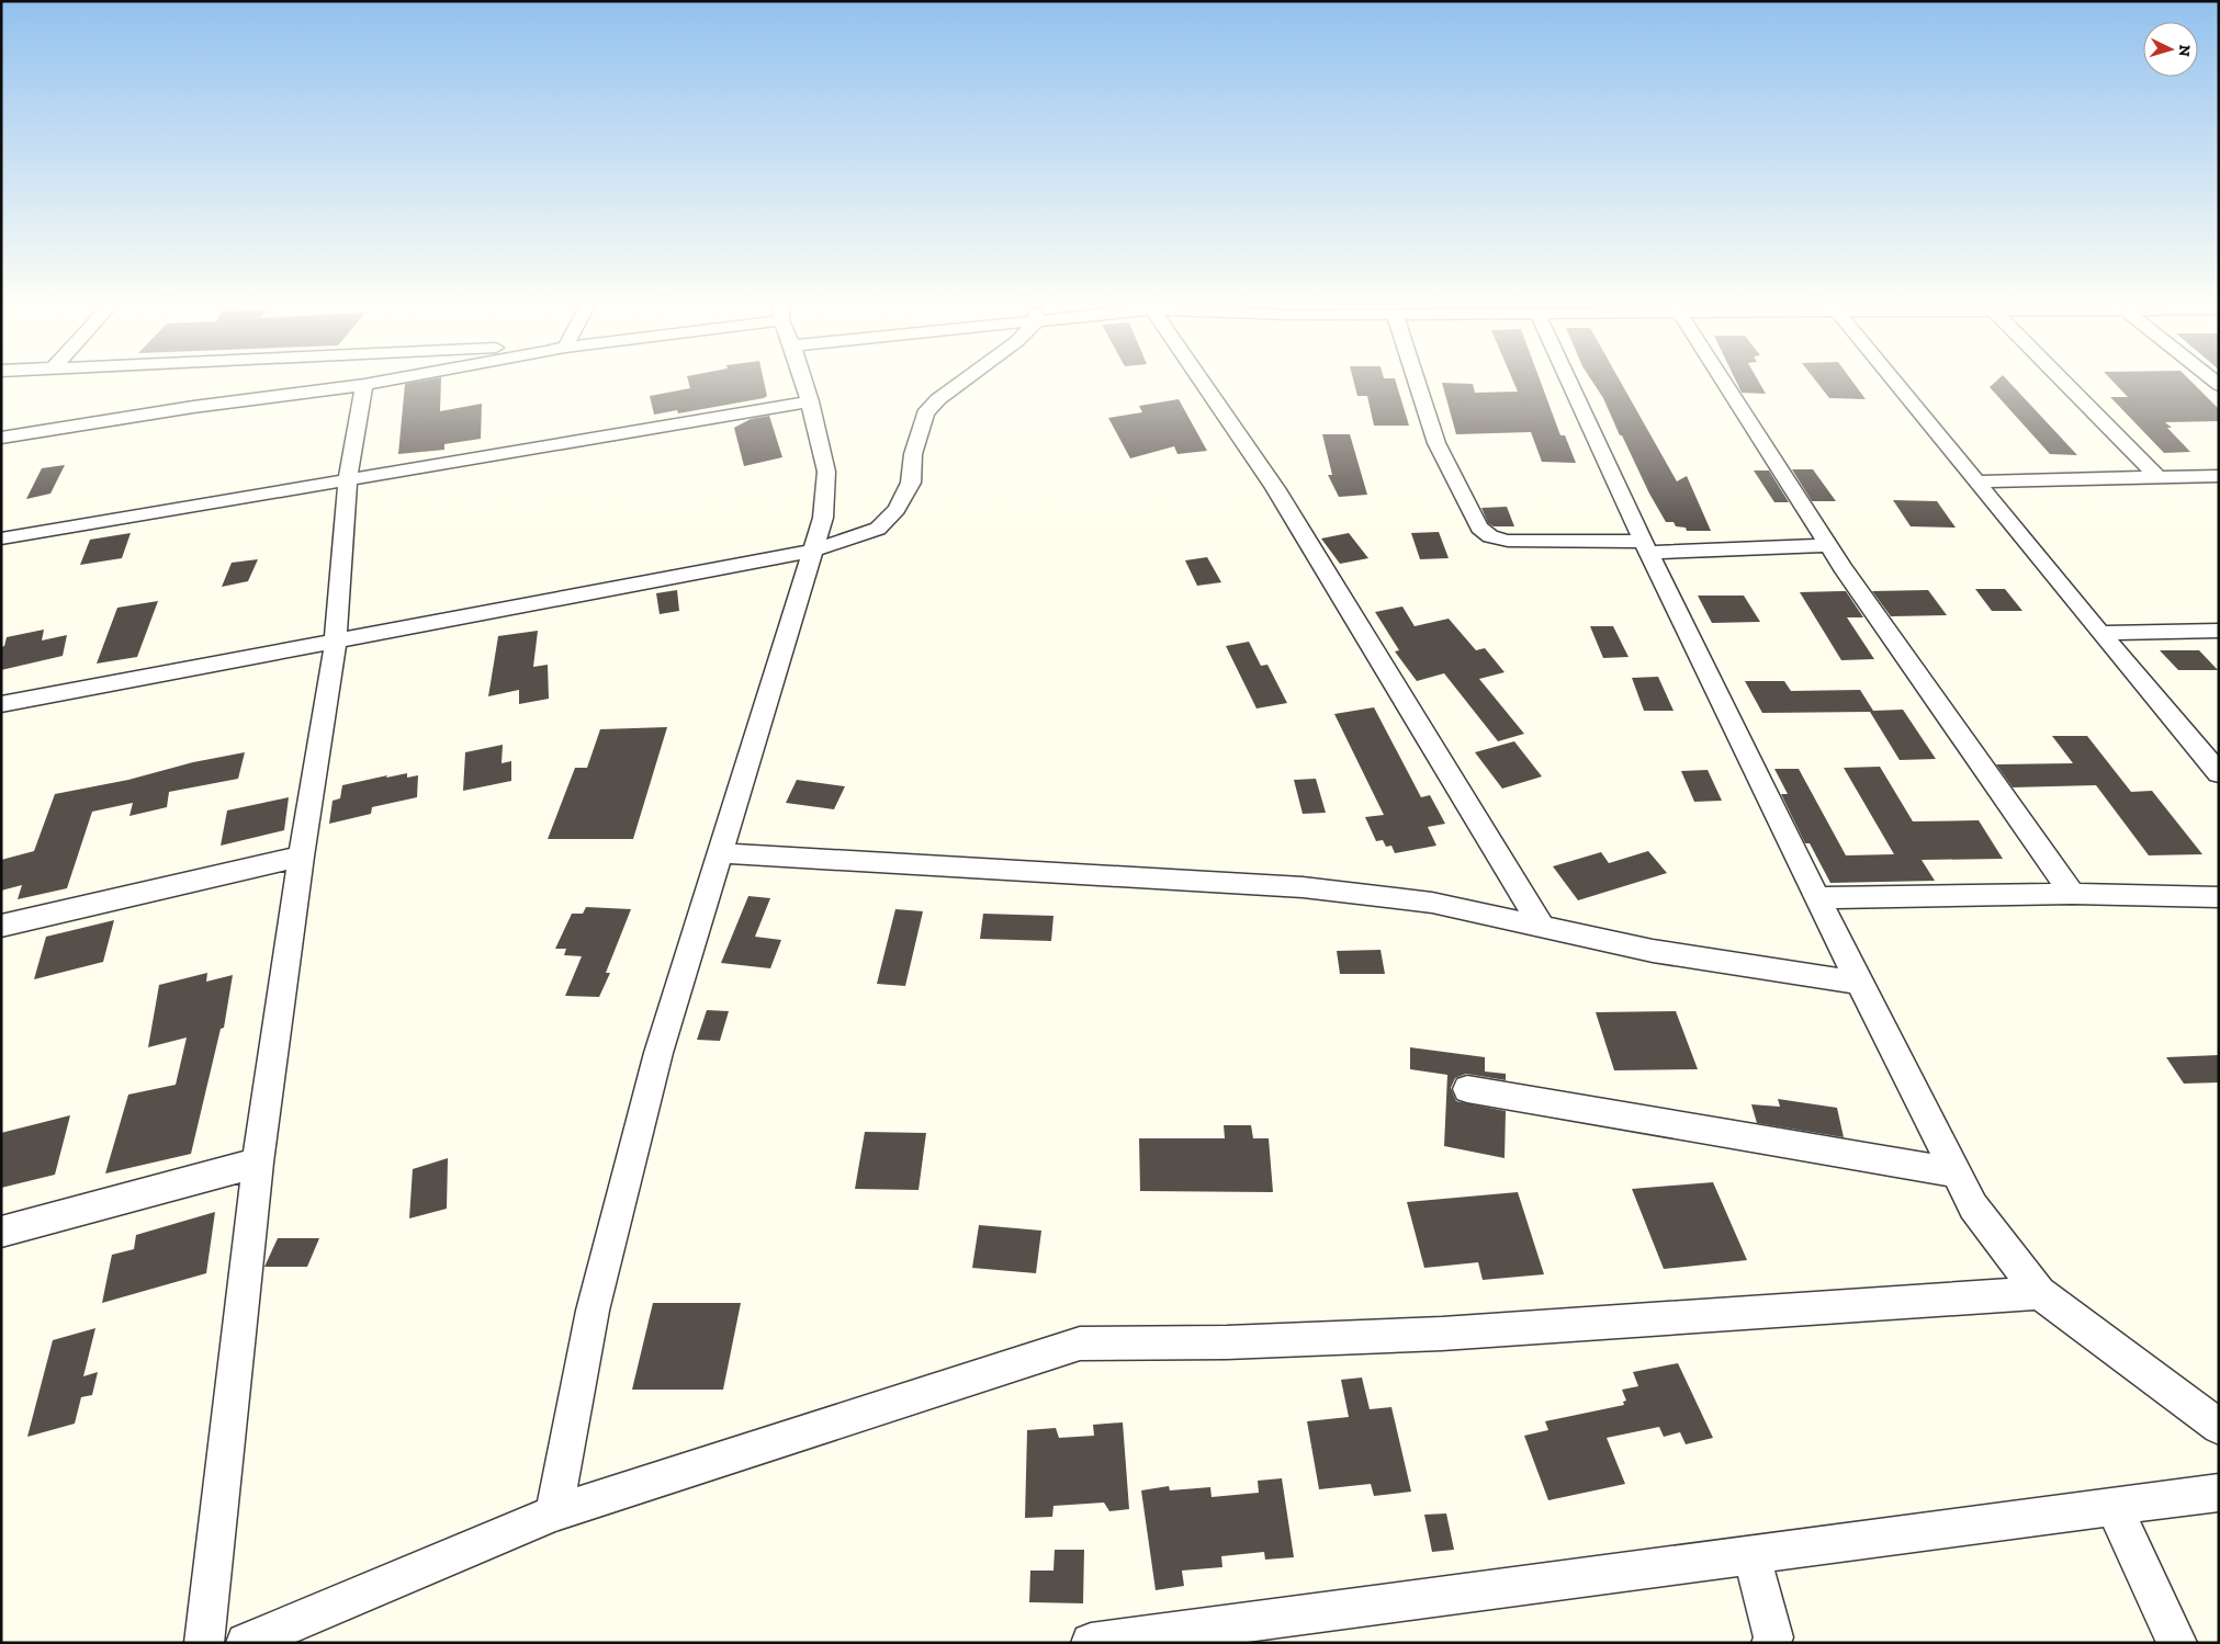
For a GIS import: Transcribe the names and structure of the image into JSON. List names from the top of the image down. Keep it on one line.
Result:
{"north":"right"}
